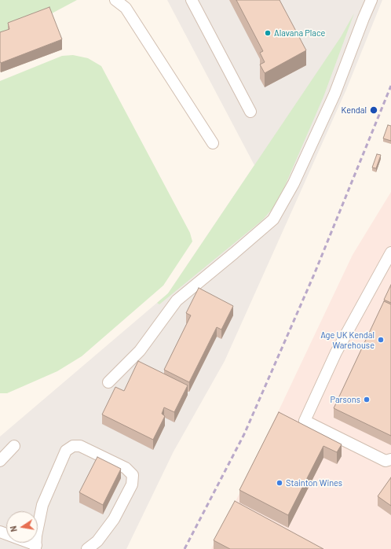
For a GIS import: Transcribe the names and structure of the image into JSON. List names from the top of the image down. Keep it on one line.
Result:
{"places":["Alavana Place","Kendal","Age UK Kendal Warehouse","Parsons","Stainton Wines"],"north":"left"}
